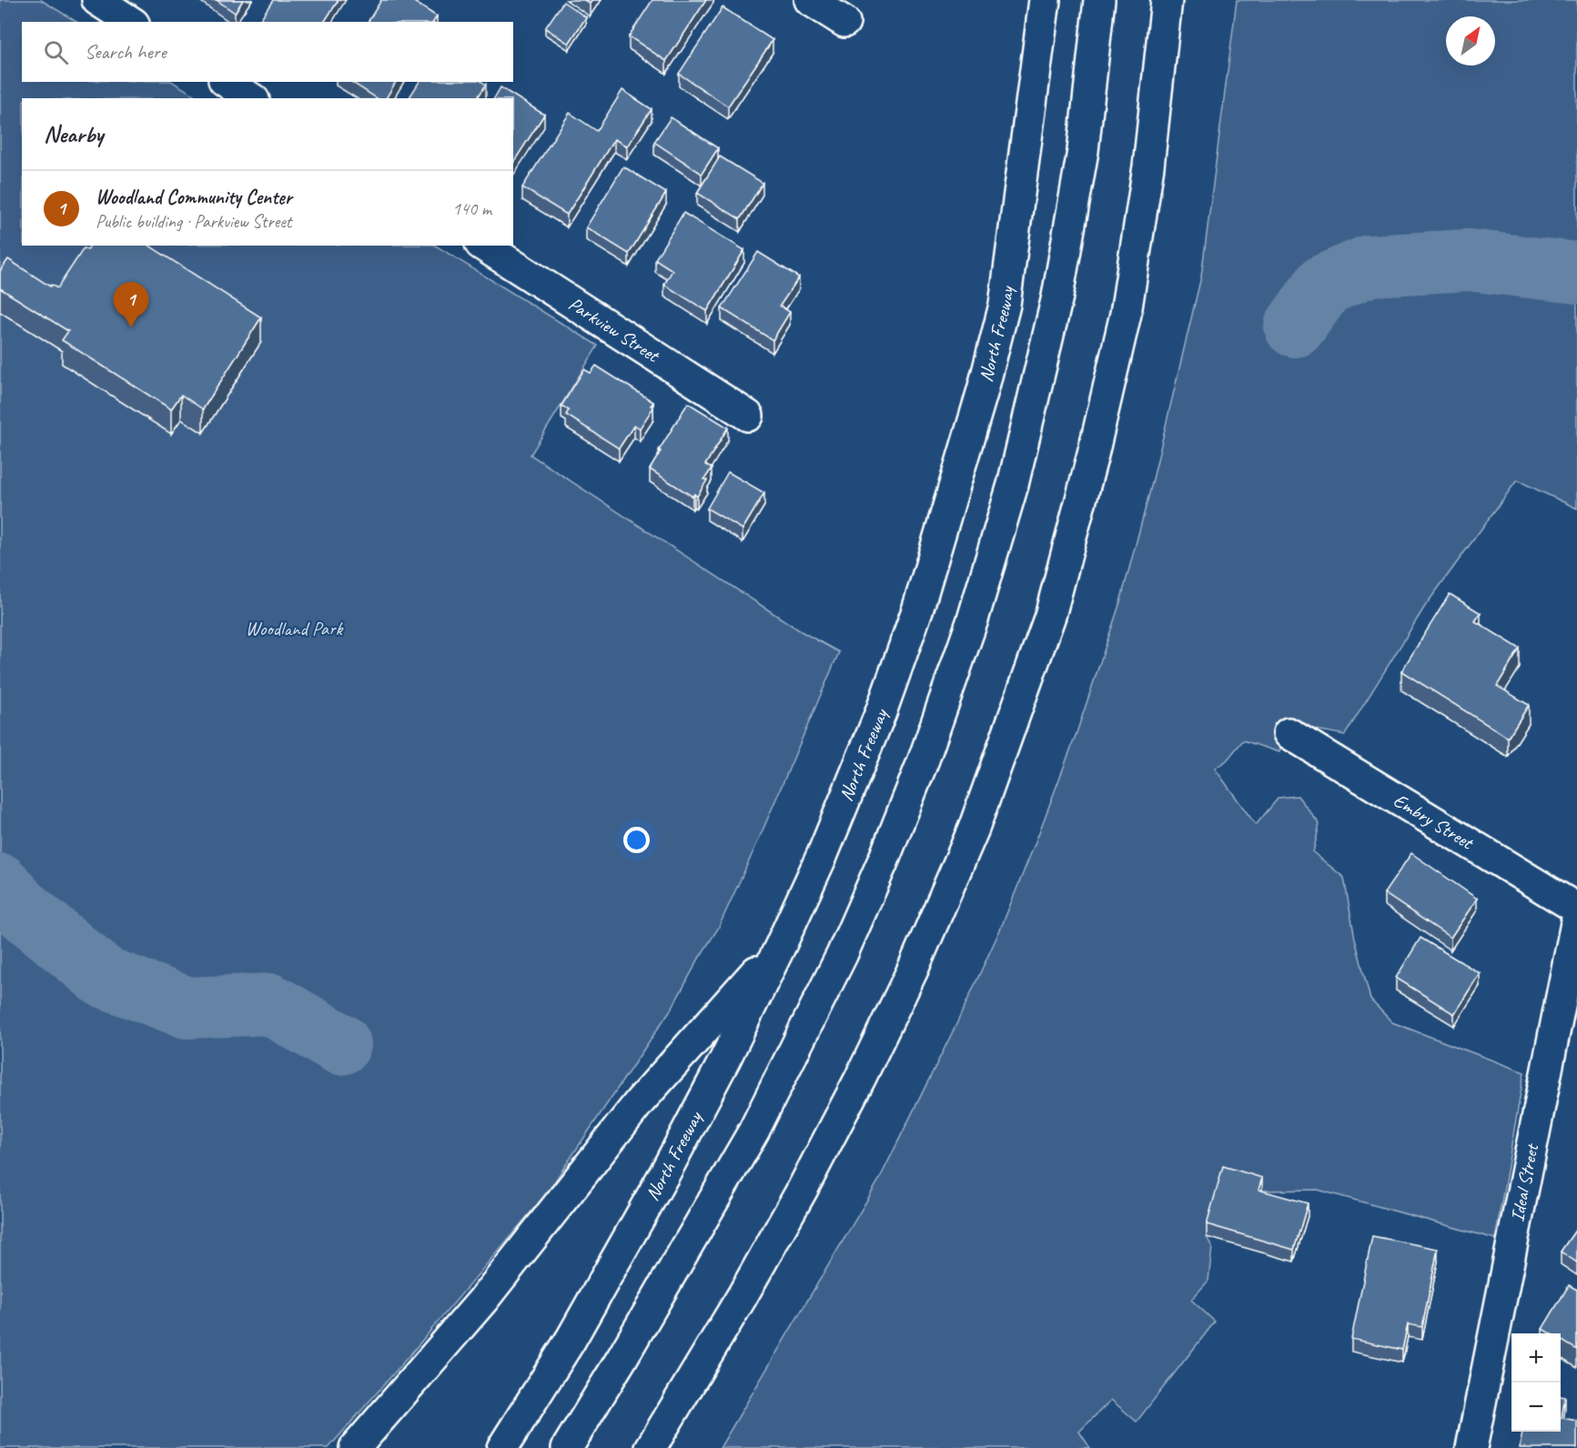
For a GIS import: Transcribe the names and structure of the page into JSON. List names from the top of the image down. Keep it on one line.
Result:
{"streets":{"main road":["Parkview Street","North Freeway","Embry Street","Ideal Street"]},"parks":["Woodland Park"],"north":"top right","page":{"search":"Search here","heading":"Nearby","list":[{"mark":"1","name":"Woodland Community Center","note":"Public building · Parkview Street","value":"140 m"}],"pins":"1","map_buttons":["+","−"]}}
